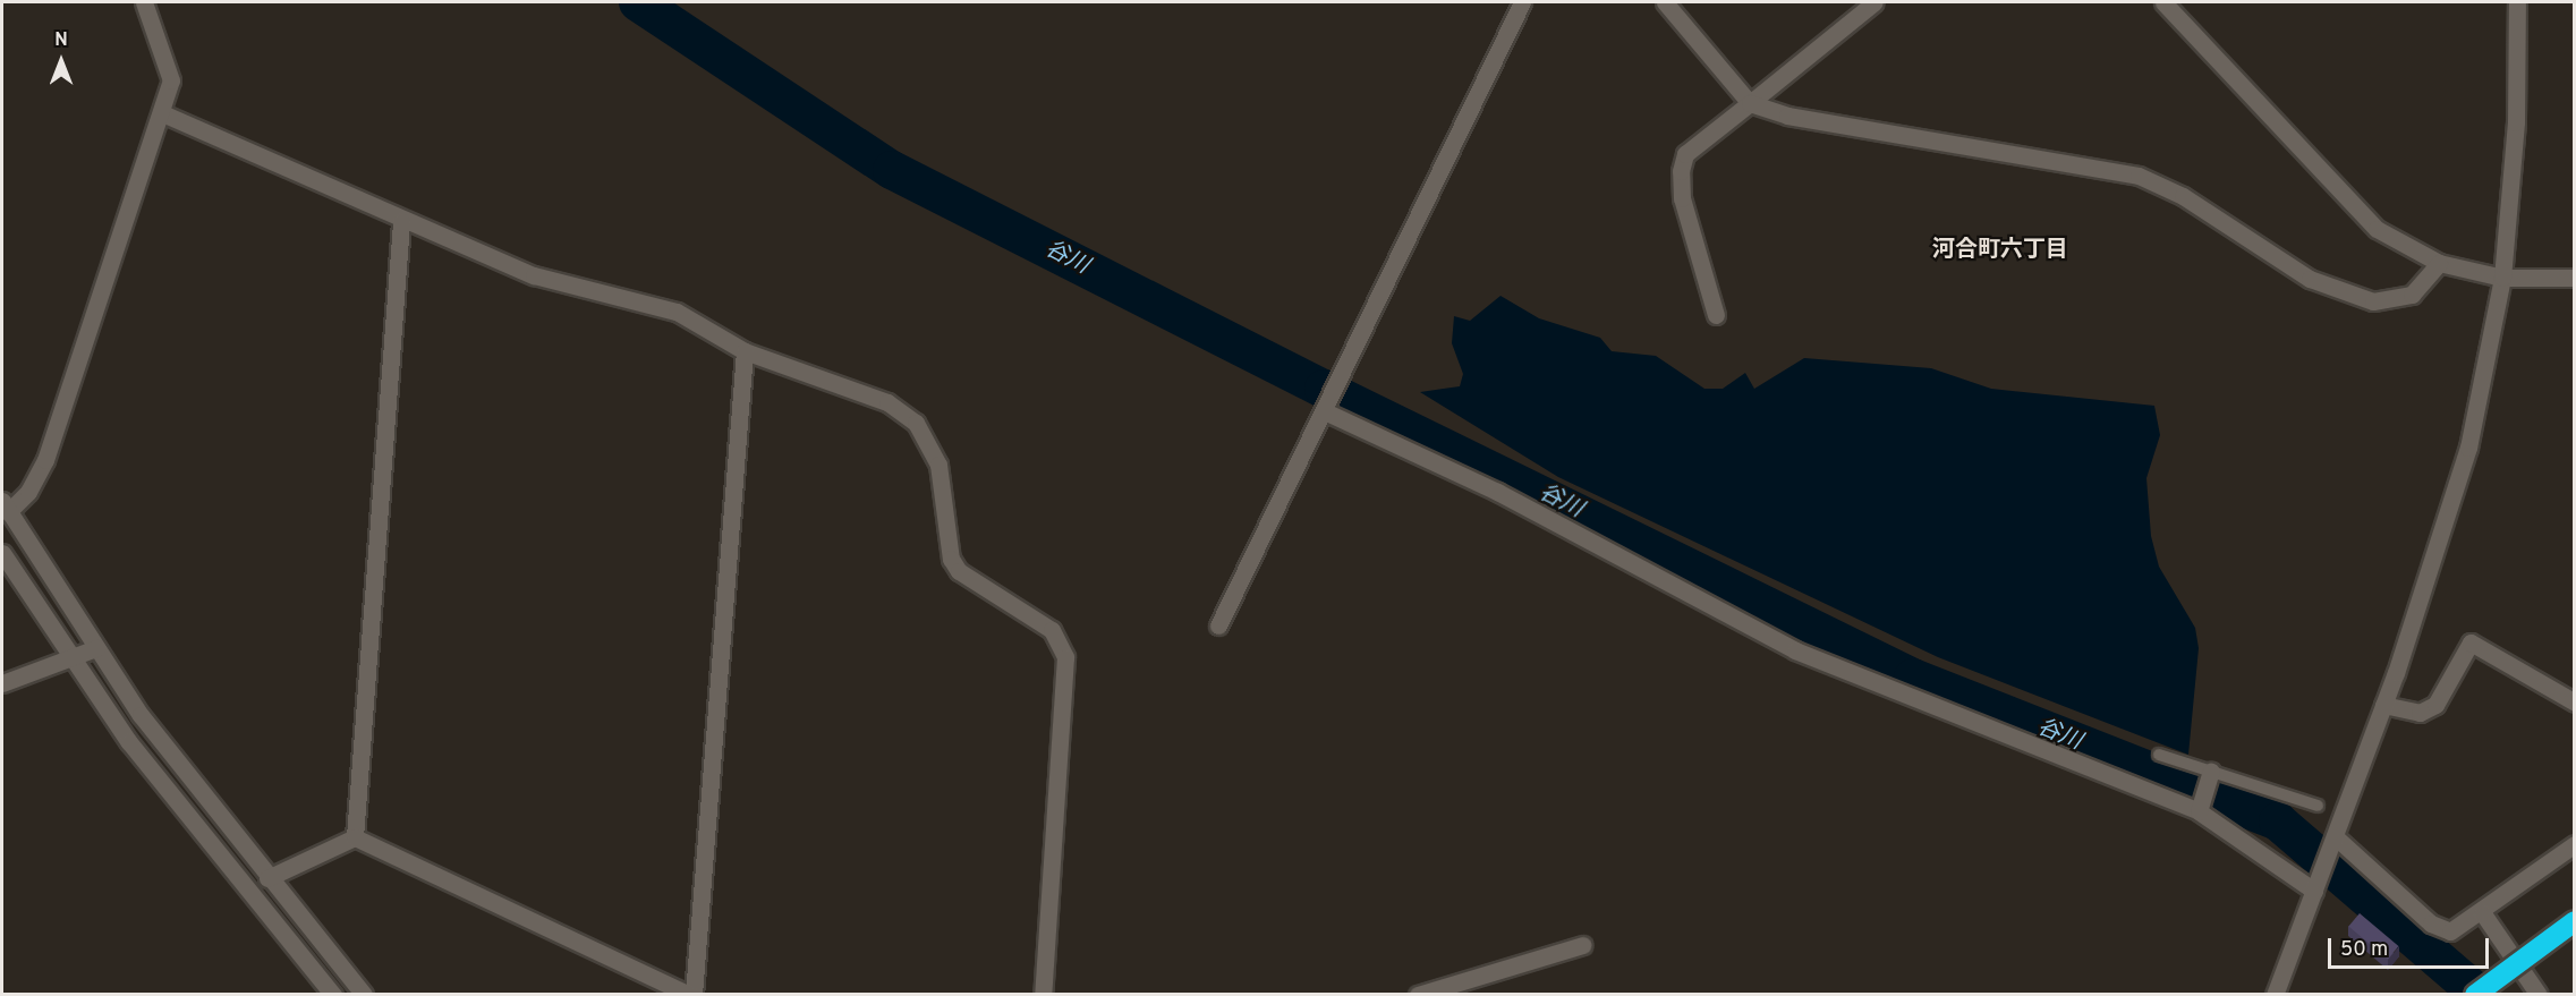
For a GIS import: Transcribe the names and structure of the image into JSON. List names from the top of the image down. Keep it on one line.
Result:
{"districts":["河合町六丁目"],"water":["谷川"],"scale_bar":"50 m","north":"top"}
